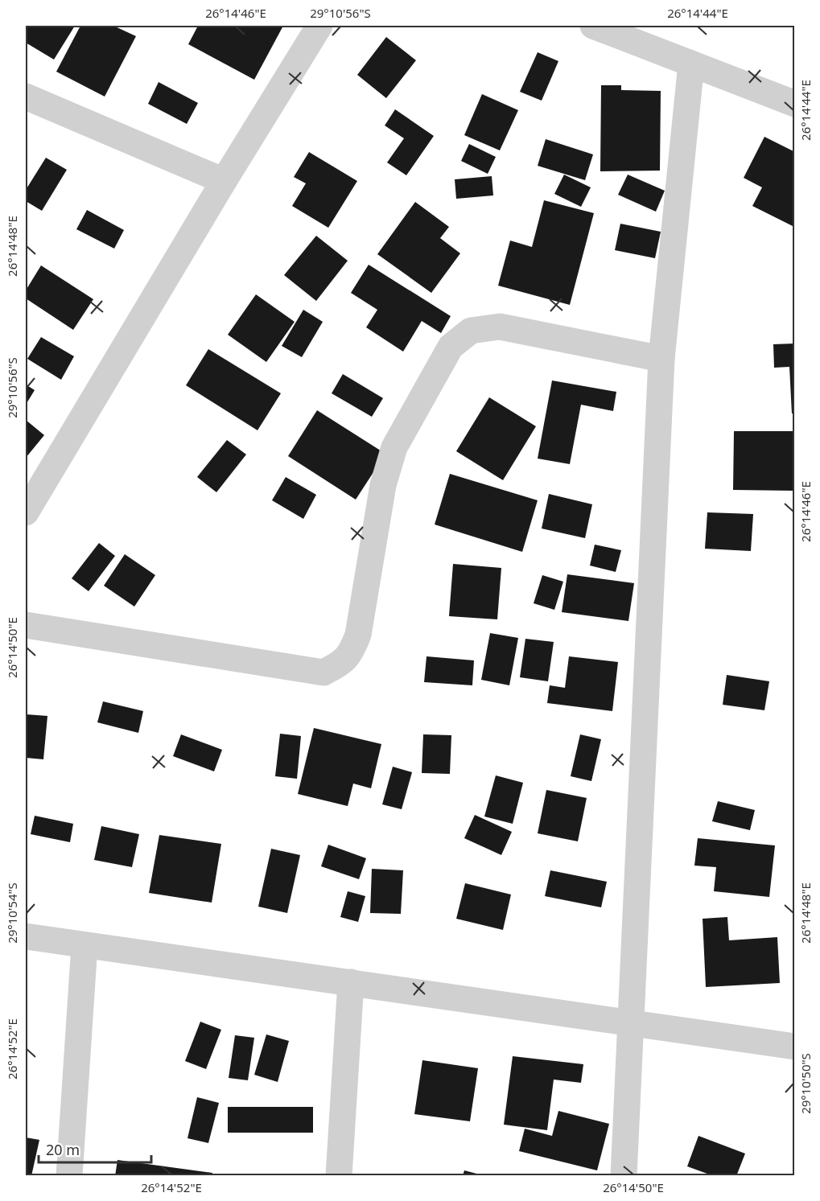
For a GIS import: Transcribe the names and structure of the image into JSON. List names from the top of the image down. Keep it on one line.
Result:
{"scale_bar":"20 m","coordinates":["26°14'46\"E","29°10'56\"S","26°14'44\"E","26°14'48\"E","26°14'50\"E","29°10'54\"S","26°14'52\"E","29°10'50\"S"]}
